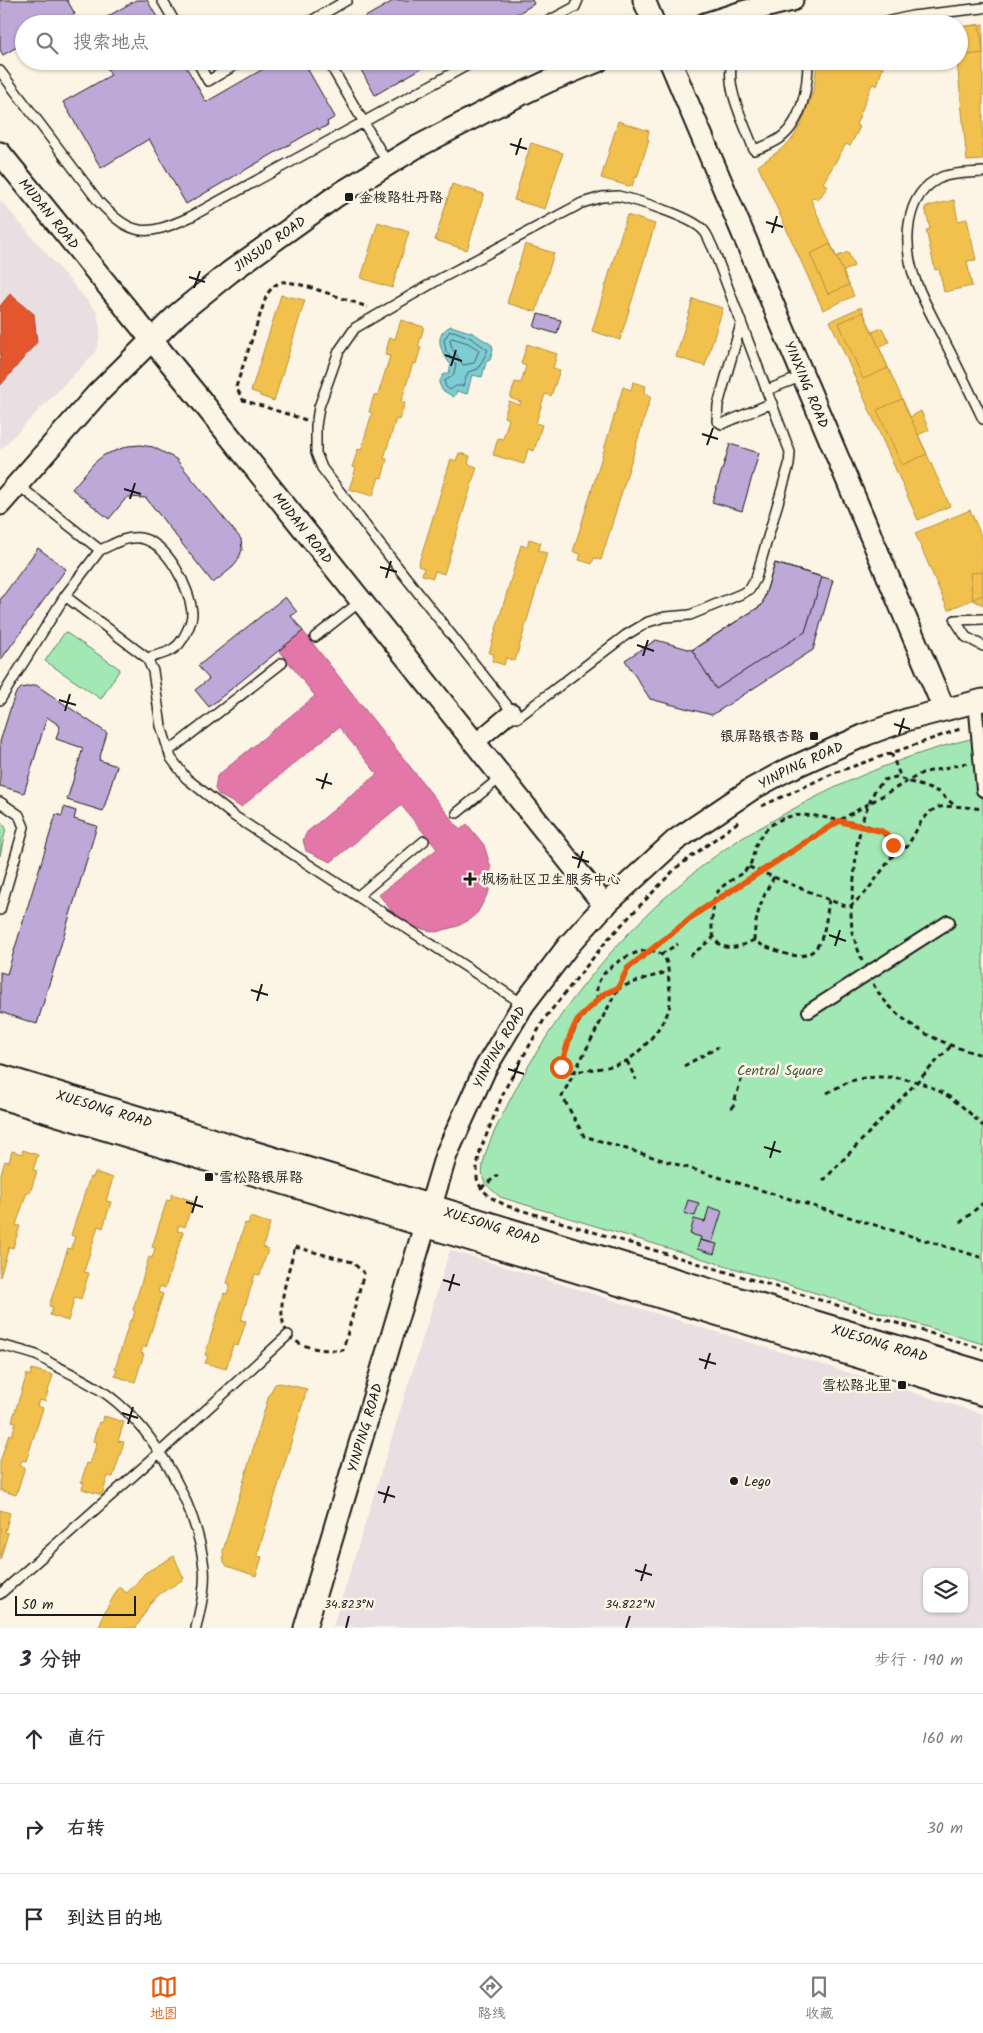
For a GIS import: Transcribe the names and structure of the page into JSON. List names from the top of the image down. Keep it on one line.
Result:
{"streets":{"main road":["XUESONG ROAD"],"street":["MUDAN ROAD","JINSUO ROAD","YINXING ROAD","YINPING ROAD"]},"crossings":[["MUDAN ROAD","JINSUO ROAD"],["MUDAN ROAD","YINPING ROAD"],["YINXING ROAD","YINPING ROAD"],["YINPING ROAD","XUESONG ROAD"]],"parks":["Central Square"],"places":{"transit":["金梭路牡丹路","银屏路银杏路","雪松路银屏路","雪松路北里"],"health":["枫杨社区卫生服务中心"],"other":["Lego"]},"scale_bar":"50 m","page":{"search":"搜索地点","scale":"50 m","heading":["3 分钟","步行 · 190 m"],"list":[["直行","160 m"],["右转","30 m"],"到达目的地"],"nav":["地图","路线","收藏"]},"coordinates":["34.823°N","34.822°N"]}
